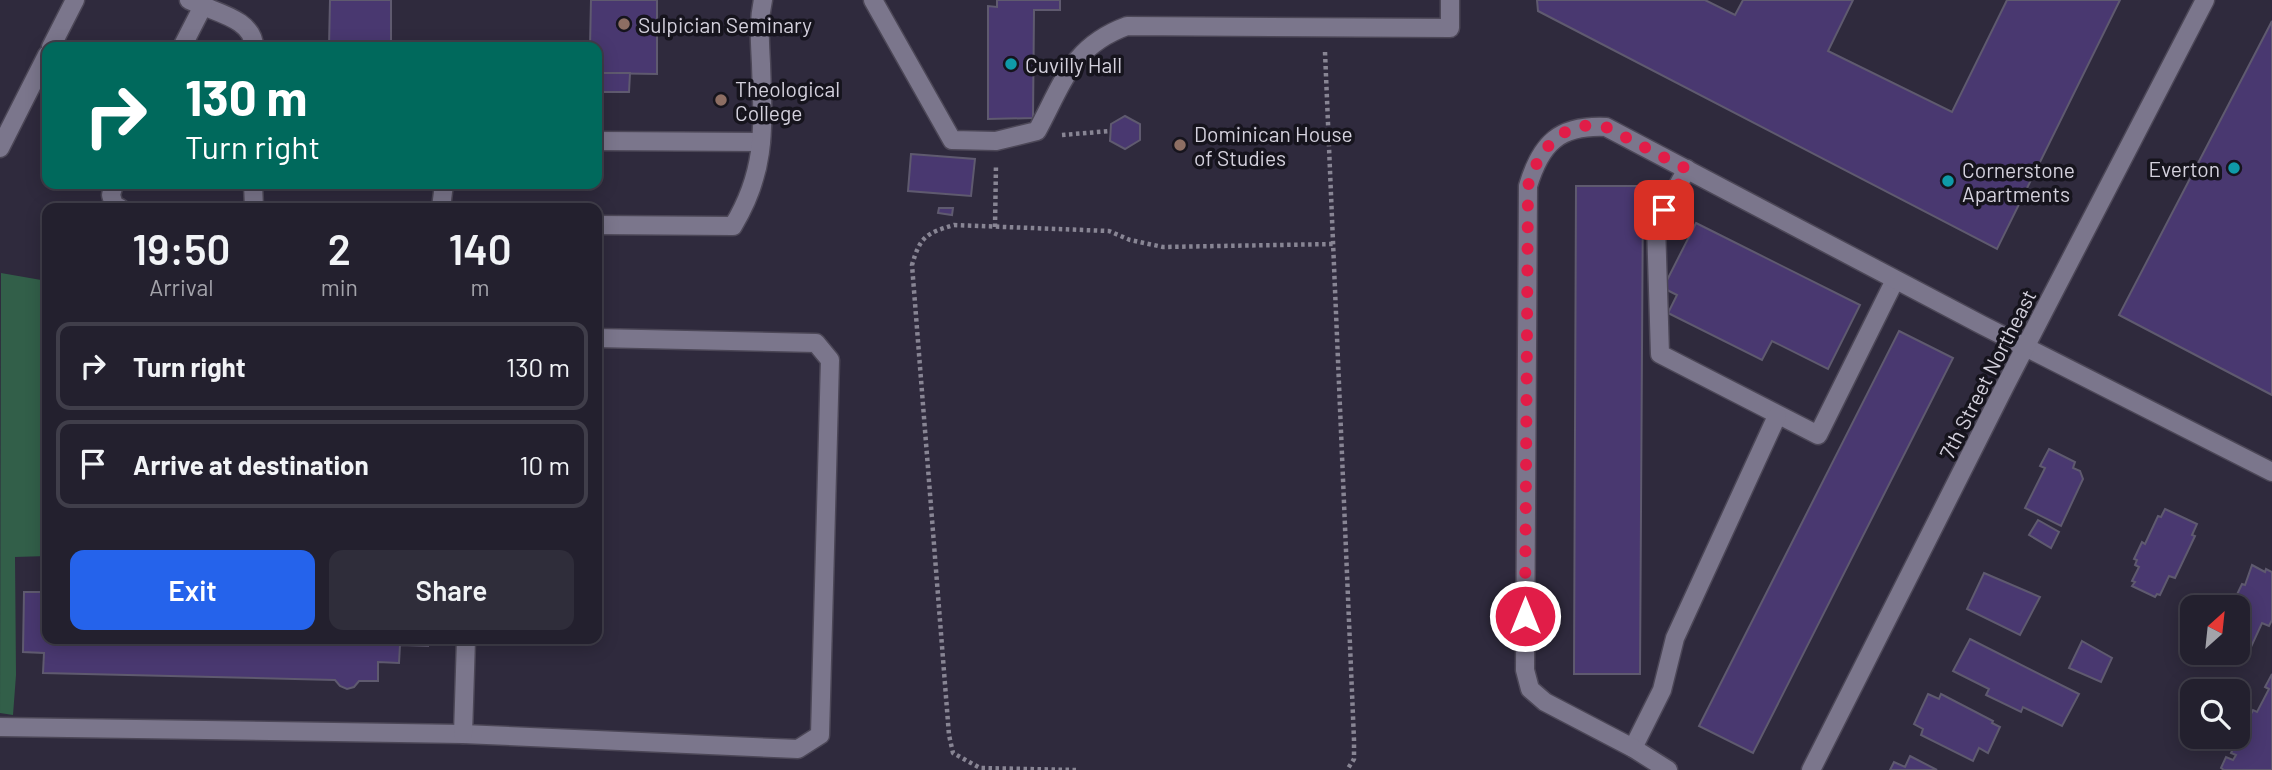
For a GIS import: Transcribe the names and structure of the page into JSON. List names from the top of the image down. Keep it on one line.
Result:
{"streets":{"street":["7th Street Northeast"]},"places":["Sulpician Seminary","Cuvilly Hall","Theological College","Dominican House of Studies","Everton","Cornerstone Apartments"],"north":"top right","page":{"turn":["130 m","Turn right"],"eta":["19:50","Arrival","2","min","140","m"],"list":[{"name":"Turn right","value":"130 m"},{"name":"Arrive at destination","value":"10 m"}],"buttons":["Exit","Share"]}}
